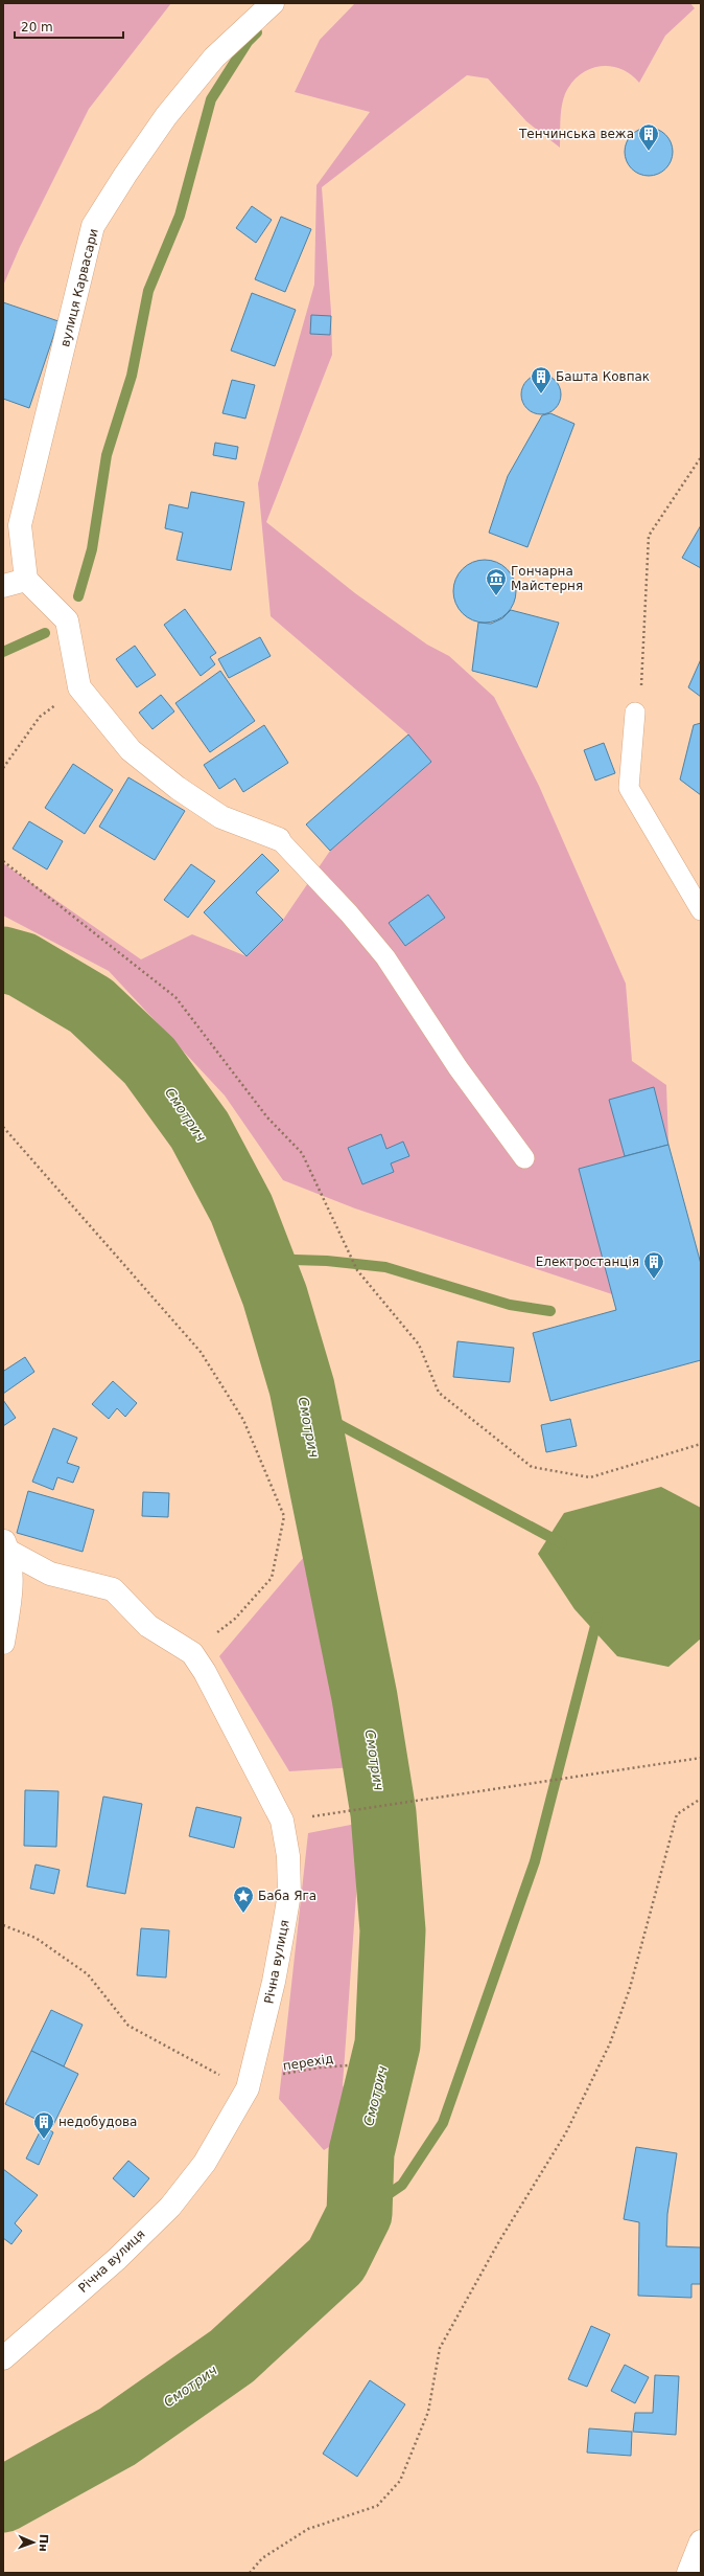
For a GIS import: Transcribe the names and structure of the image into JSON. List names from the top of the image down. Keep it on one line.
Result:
{"streets":{"street":["вулиця Карвасари","Річна вулиця"],"path":["перехід"]},"crossings":[["Річна вулиця","перехід"]],"water":["Смотрич"],"places":{"building":["Тенчинська вежа","Башта Ковпак","Електростанція","недобудова"],"museum":["Гончарна Майстерня"],"place":["Баба Яга"]},"scale_bar":"20 m","north":"right"}
